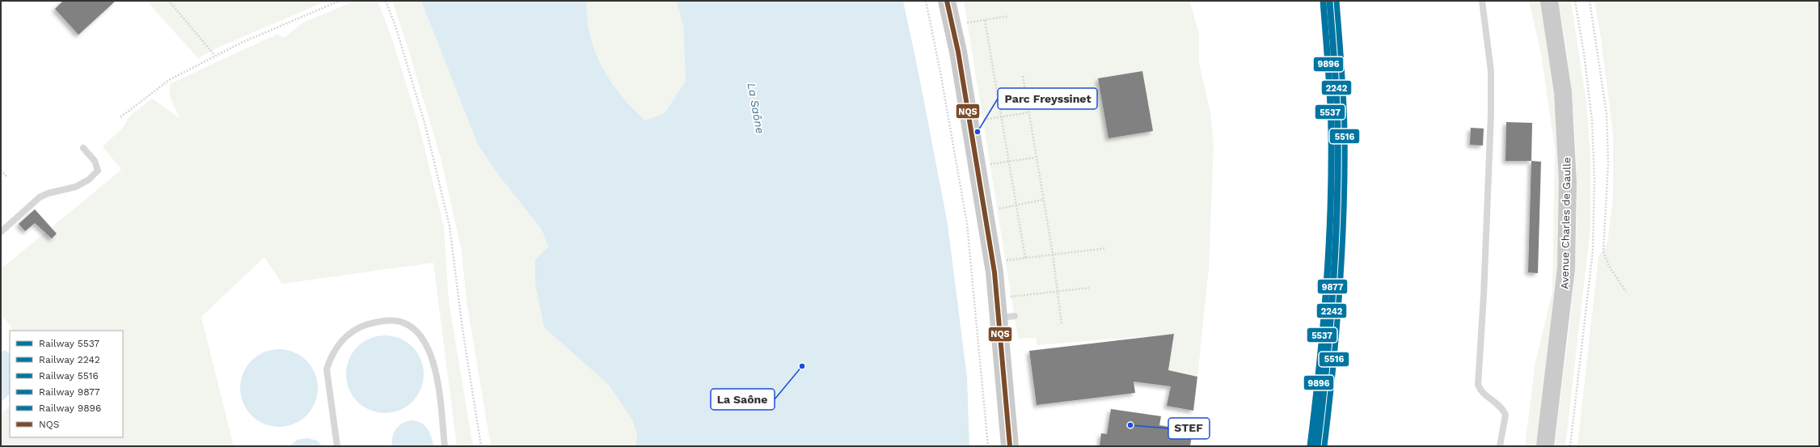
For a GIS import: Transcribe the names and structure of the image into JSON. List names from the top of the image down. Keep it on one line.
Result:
{"streets":{"main road":["Avenue Charles de Gaulle"]},"water":["La Saône"],"places":["Parc Freyssinet","La Saône","STEF"],"lines":["rail line 5537","rail line 2242","rail line 5516","rail line 9877","transit line NQS","rail line 9896"],"legend":["Railway 5537","Railway 2242","Railway 5516","Railway 9877","Railway 9896","NQS"]}
